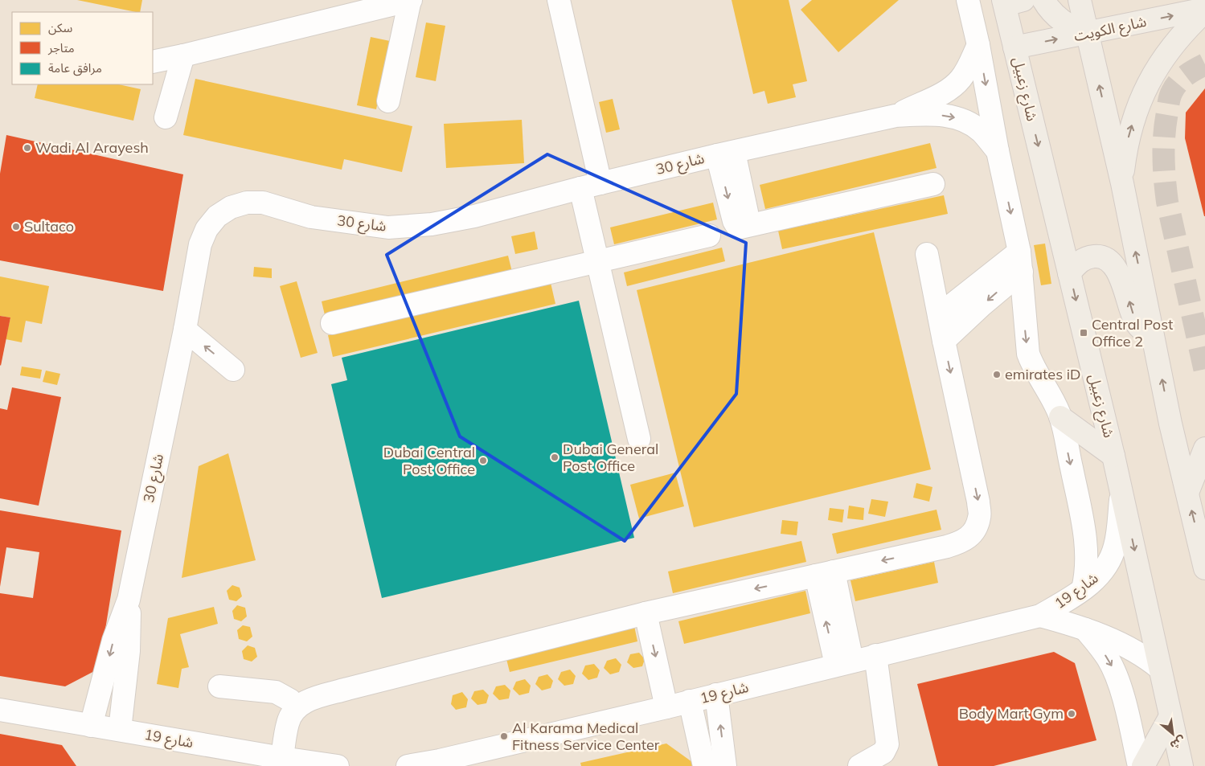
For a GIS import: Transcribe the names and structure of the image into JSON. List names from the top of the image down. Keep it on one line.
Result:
{"streets":{"main road":["شارع الكويت","شارع زعبيل"],"street":["شارع 30","شارع 19"]},"crossings":[["شارع الكويت","شارع زعبيل"],["شارع زعبيل","شارع 19"],["شارع 30","شارع 19"]],"one_way":["شارع الكويت"],"places":{"other":["Wadi Al Arayesh","Sultaco","emirates iD","Dubai General Post Office","Dubai Central Post Office","Body Mart Gym","Al Karama Medical Fitness Service Center"],"transit":["Central Post Office 2"]},"legend":["سكن","متاجر","مرافق عامة"],"north":"bottom right"}
